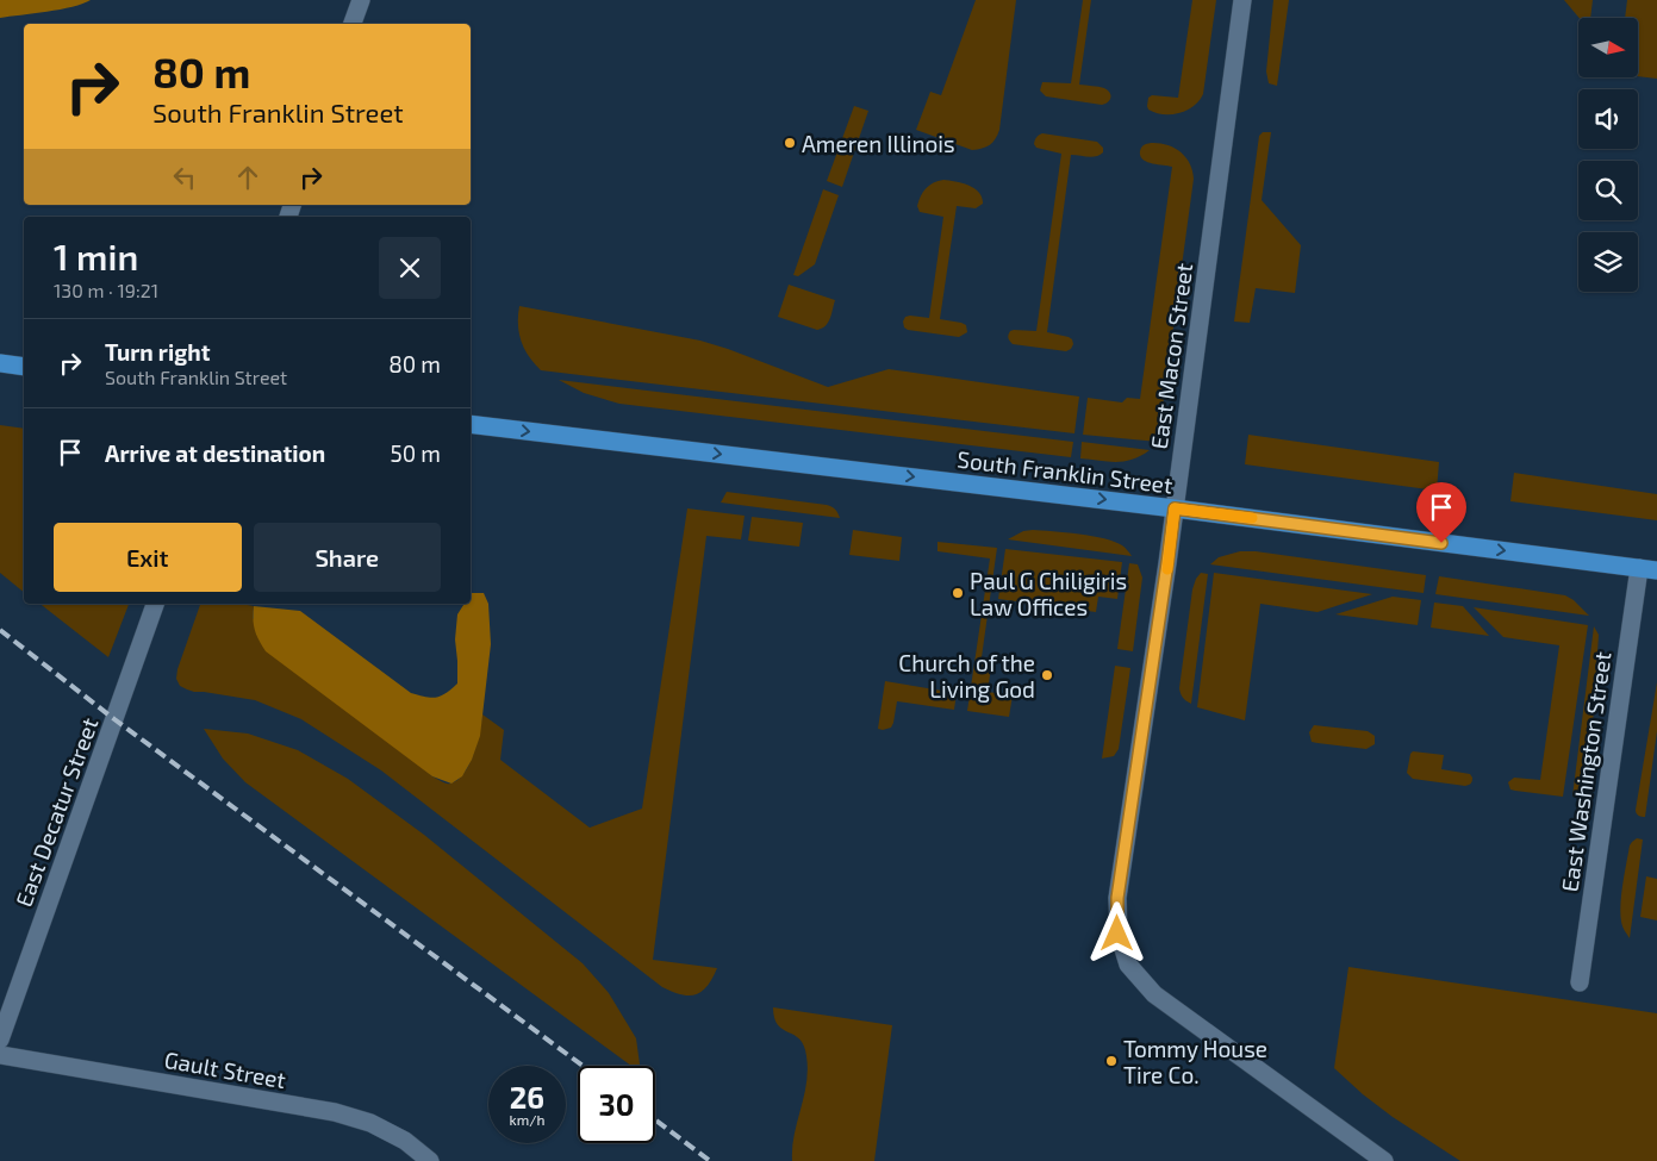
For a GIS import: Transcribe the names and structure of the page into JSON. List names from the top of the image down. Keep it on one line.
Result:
{"streets":{"main road":["South Franklin Street"],"street":["East Macon Street","East Washington Street","East Decatur Street","Gault Street"]},"crossings":[["East Macon Street","South Franklin Street"],["South Franklin Street","East Washington Street"]],"one_way":["South Franklin Street"],"places":["Ameren Illinois","Paul G Chiligiris Law Offices","Church of the Living God","Tommy House Tire Co."],"north":"right","page":{"turn":["80 m","South Franklin Street"],"heading":["1 min","130 m · 19:21"],"list":[{"name":"Turn right","note":"South Franklin Street","value":"80 m"},{"name":"Arrive at destination","value":"50 m"}],"buttons":["Exit","Share"],"speed":"26 km/h","limit":"30"}}
